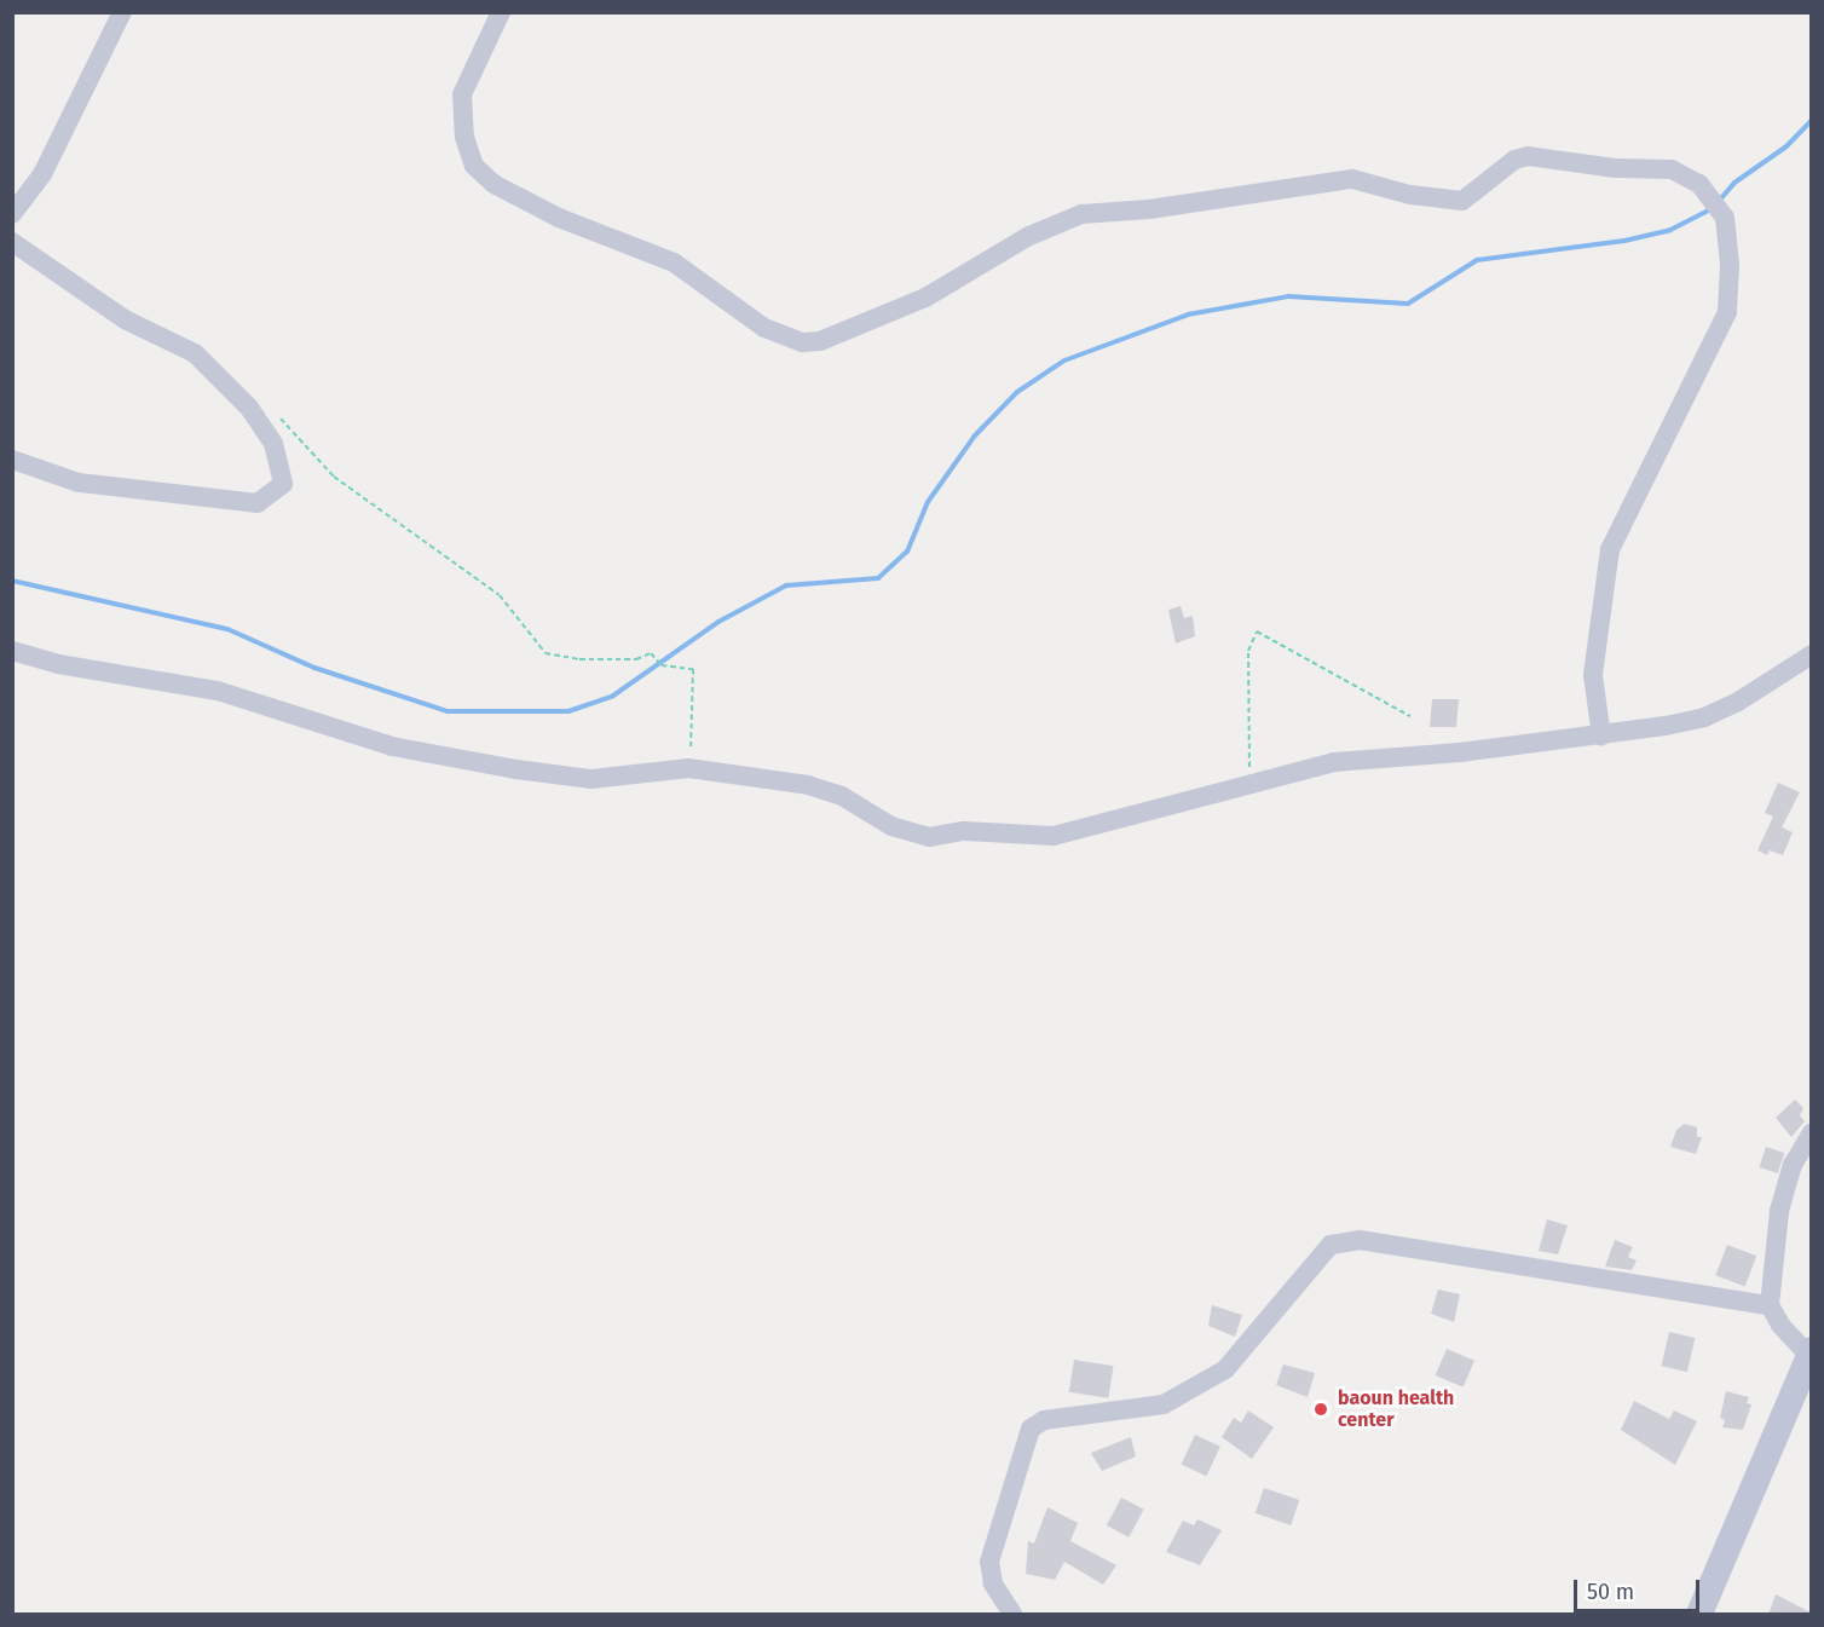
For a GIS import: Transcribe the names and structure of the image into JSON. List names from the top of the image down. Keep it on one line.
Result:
{"places":["baoun health center"],"scale_bar":"50 m"}
